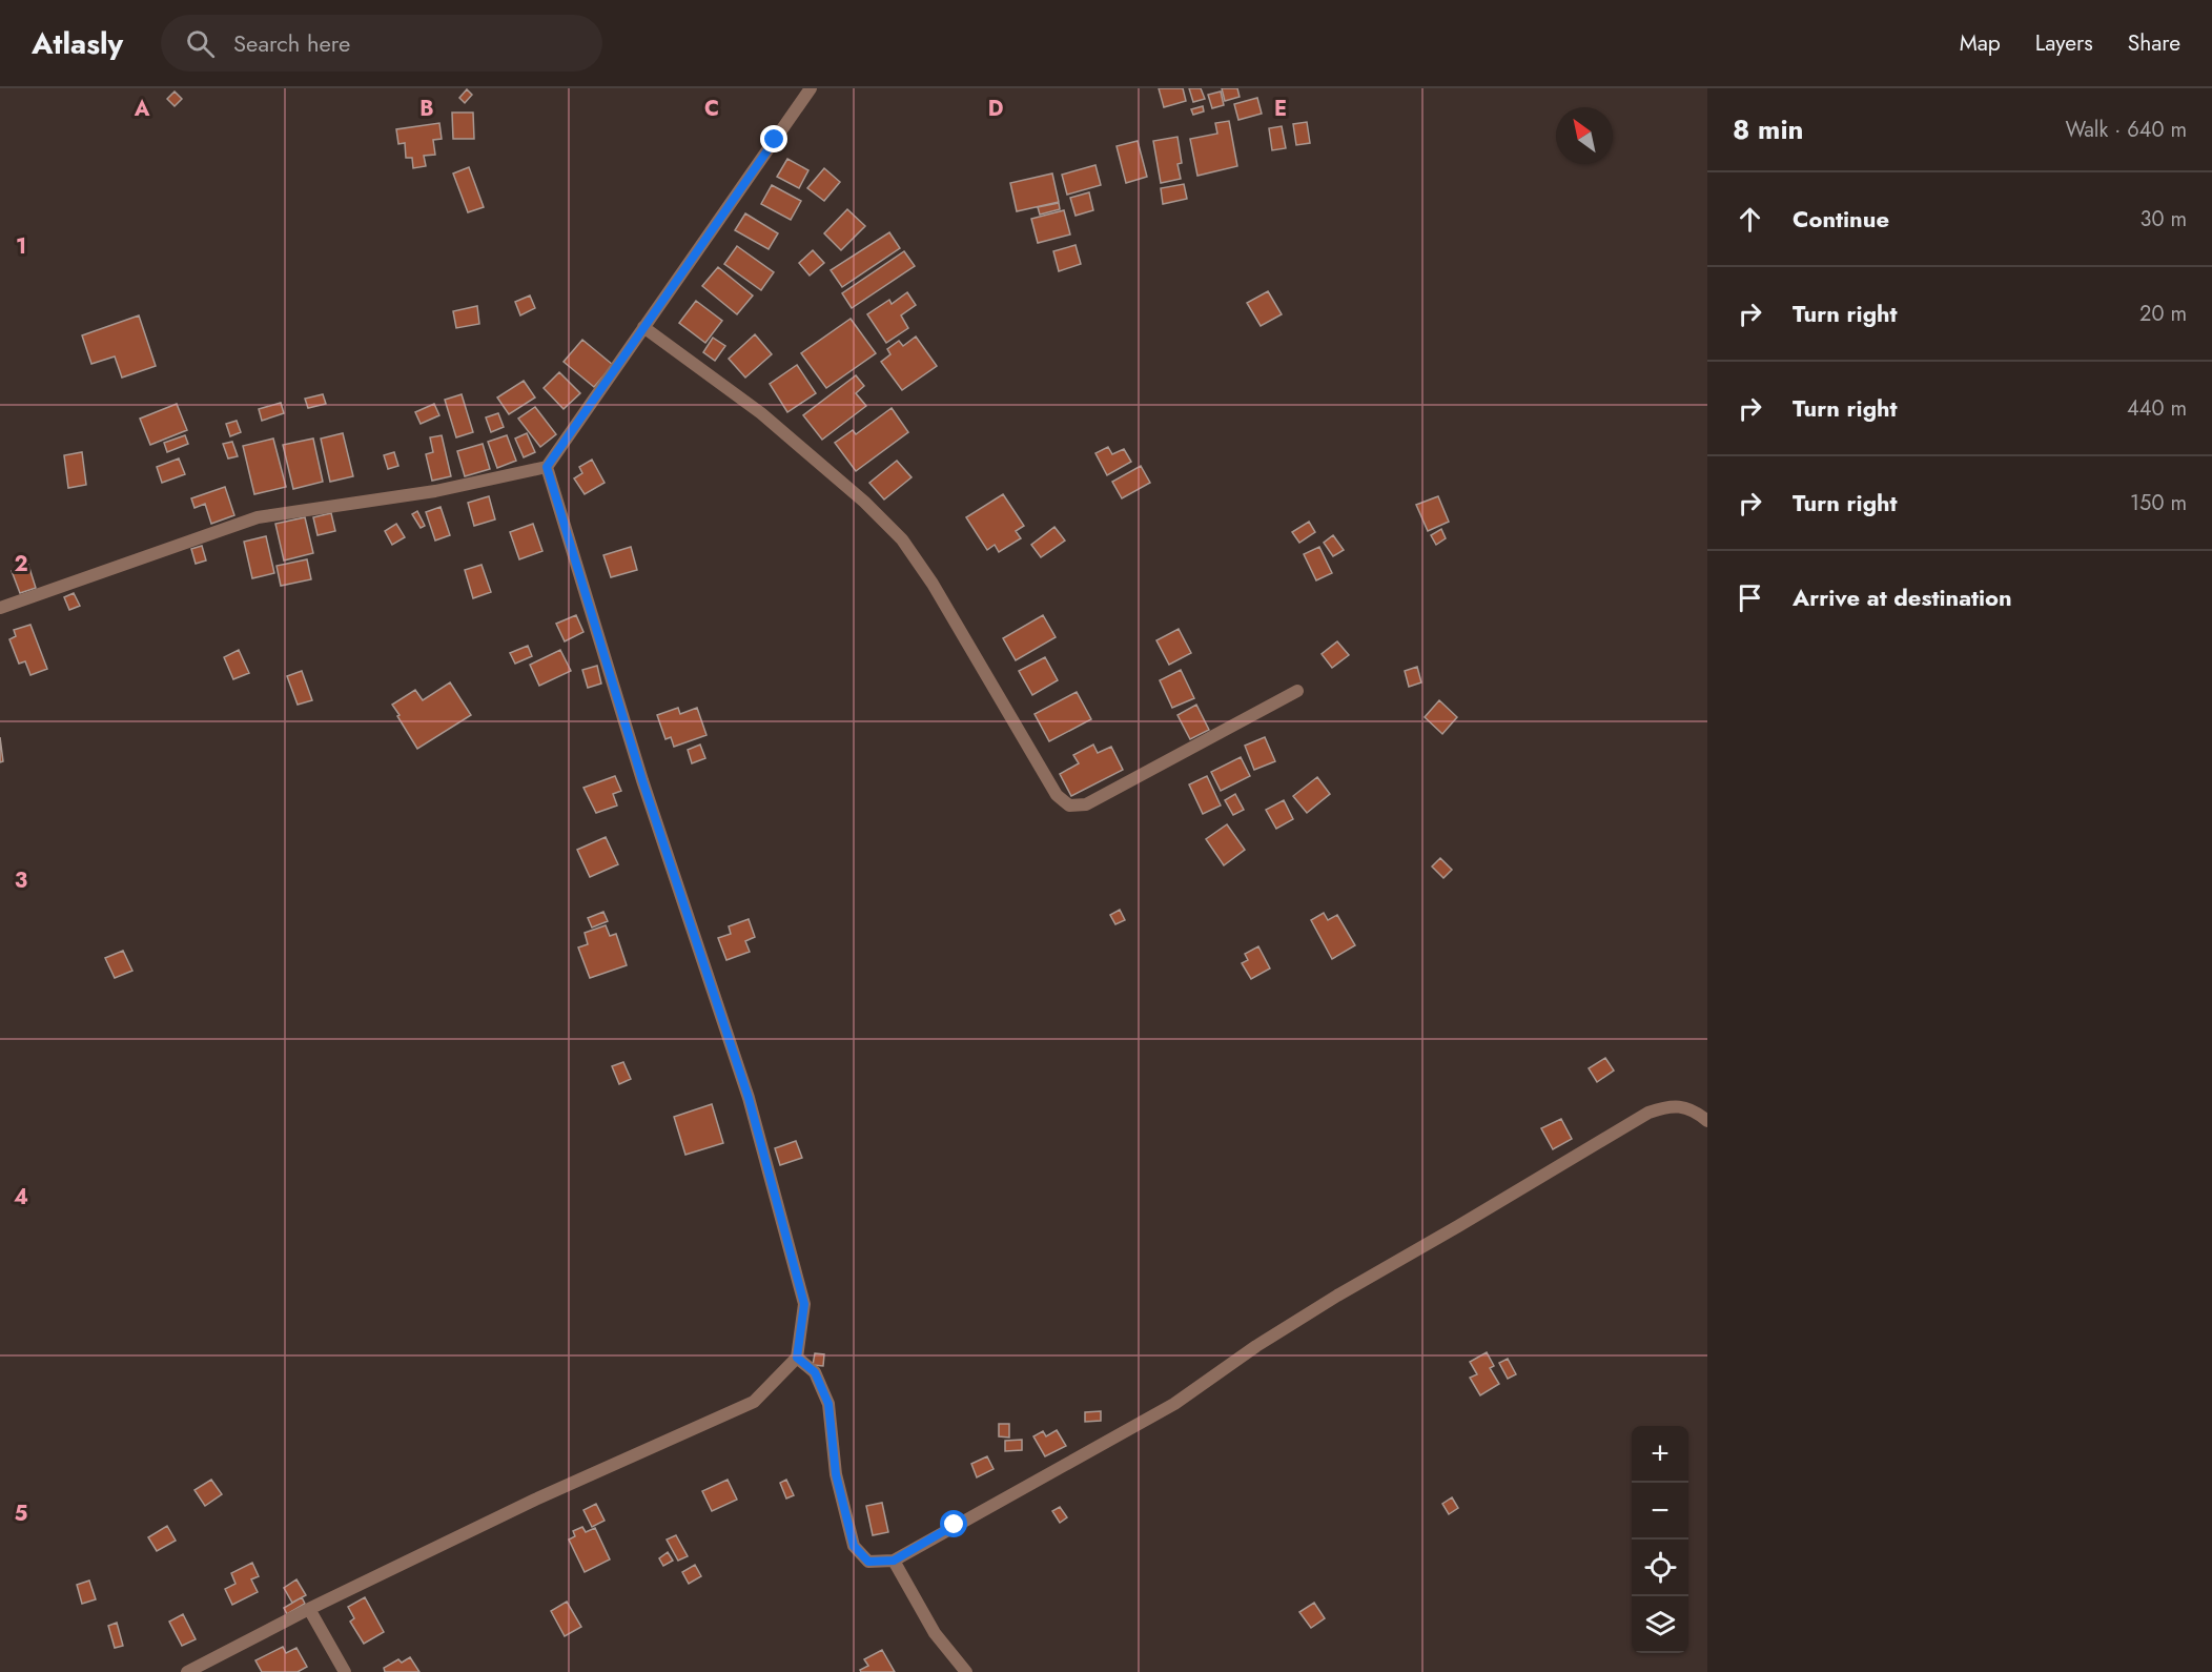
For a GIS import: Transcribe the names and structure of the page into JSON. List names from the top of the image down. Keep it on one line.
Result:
{"north":"top left","page":{"header":"Atlasly","search":"Search here","nav":["Map","Layers","Share"],"heading":["8 min","Walk · 640 m"],"list":[["Continue","30 m"],["Turn right","20 m"],["Turn right","440 m"],["Turn right","150 m"],"Arrive at destination"],"map_buttons":["+","−"]},"grid":{"columns":["A","B","C","D","E"],"rows":["1","2","3","4","5"]}}
